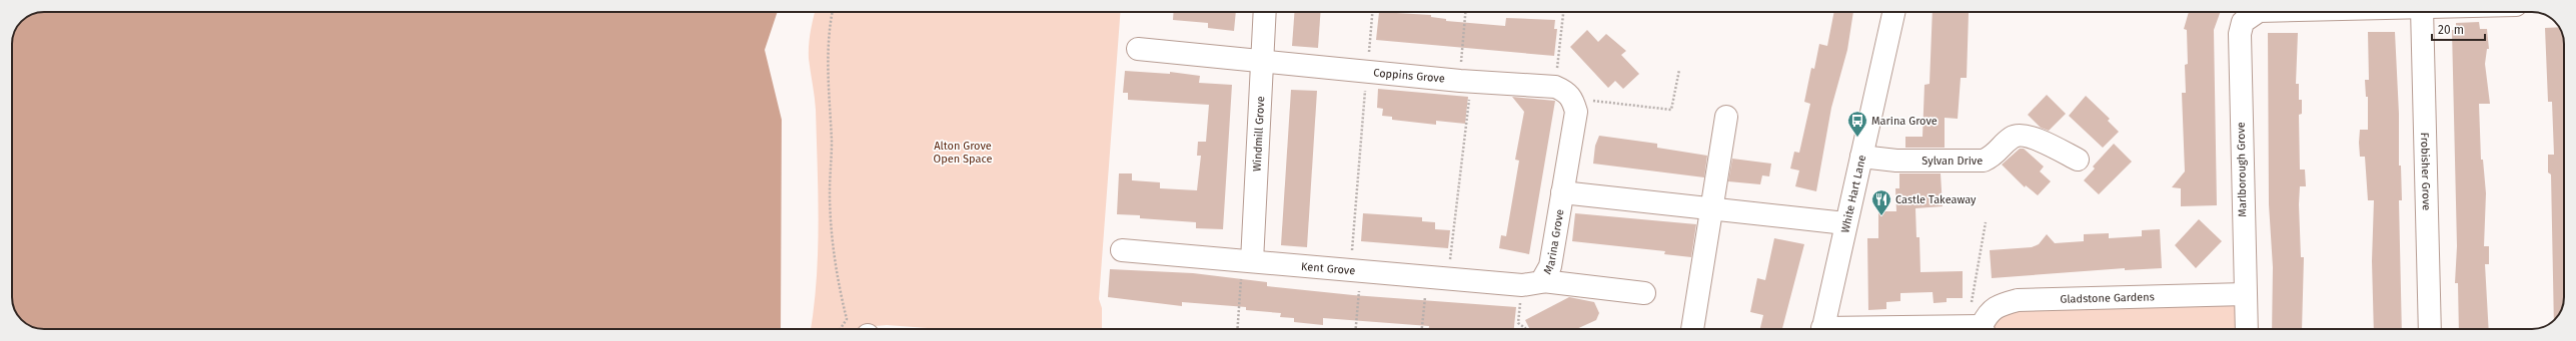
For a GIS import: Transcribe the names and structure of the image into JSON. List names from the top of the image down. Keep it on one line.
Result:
{"streets":{"street":["Coppins Grove","Windmill Grove","Sylvan Drive","Marlborough Grove","Frobisher Grove","White Hart Lane","Marina Grove","Kent Grove","Gladstone Gardens"]},"crossings":[["Coppins Grove","Windmill Grove"],["Coppins Grove","Marina Grove"],["Windmill Grove","Kent Grove"],["Sylvan Drive","White Hart Lane"],["Marlborough Grove","Gladstone Gardens"],["Marina Grove","Kent Grove"]],"parks":["Alton Grove Open Space"],"places":{"bus stop":["Marina Grove"],"restaurant":["Castle Takeaway"]},"scale_bar":"20 m"}
